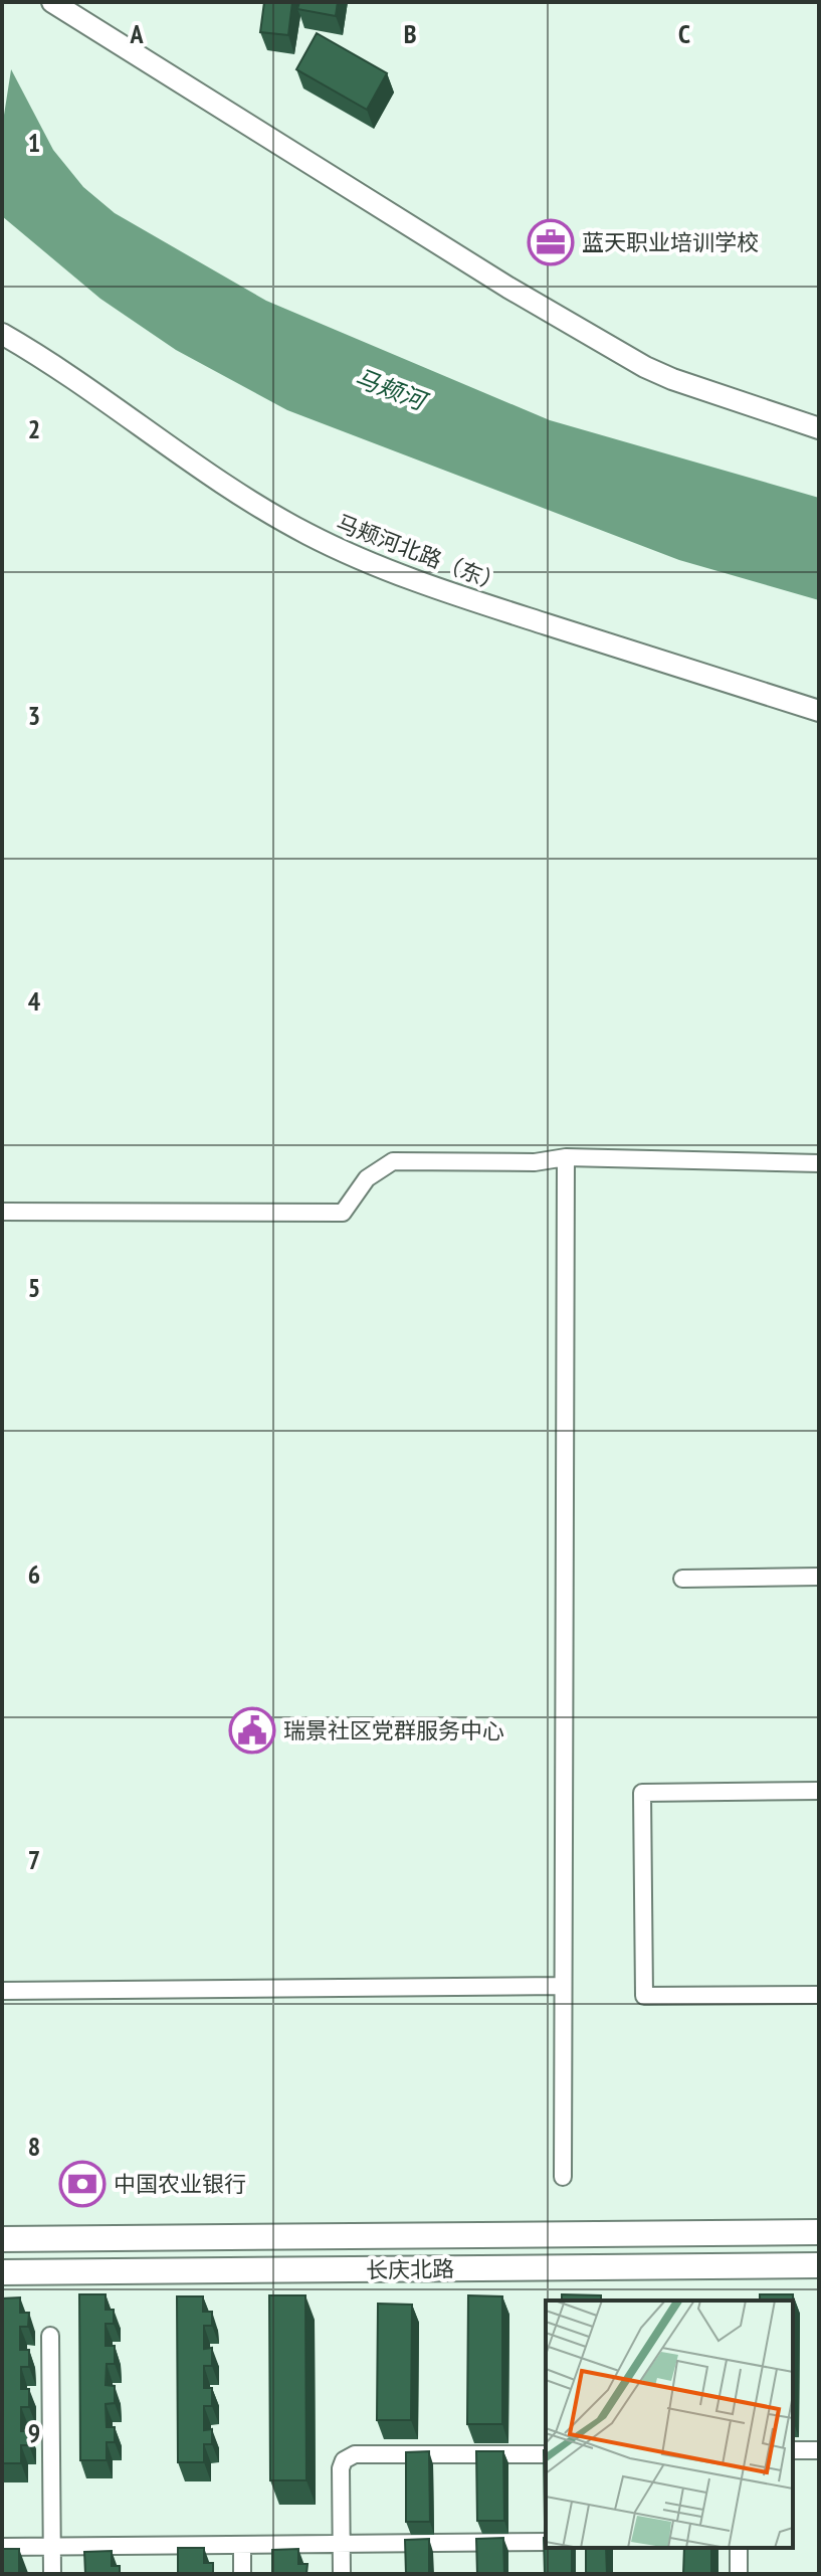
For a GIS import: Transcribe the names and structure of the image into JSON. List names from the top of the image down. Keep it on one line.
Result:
{"streets":{"main road":["长庆北路"],"street":["马颊河北路（东）"]},"water":["马颊河"],"places":{"office":["蓝天职业培训学校"],"public building":["瑞景社区党群服务中心"],"bank":["中国农业银行"]},"grid":{"columns":["A","B","C"],"rows":["1","2","3","4","5","6","7","8","9"]}}
